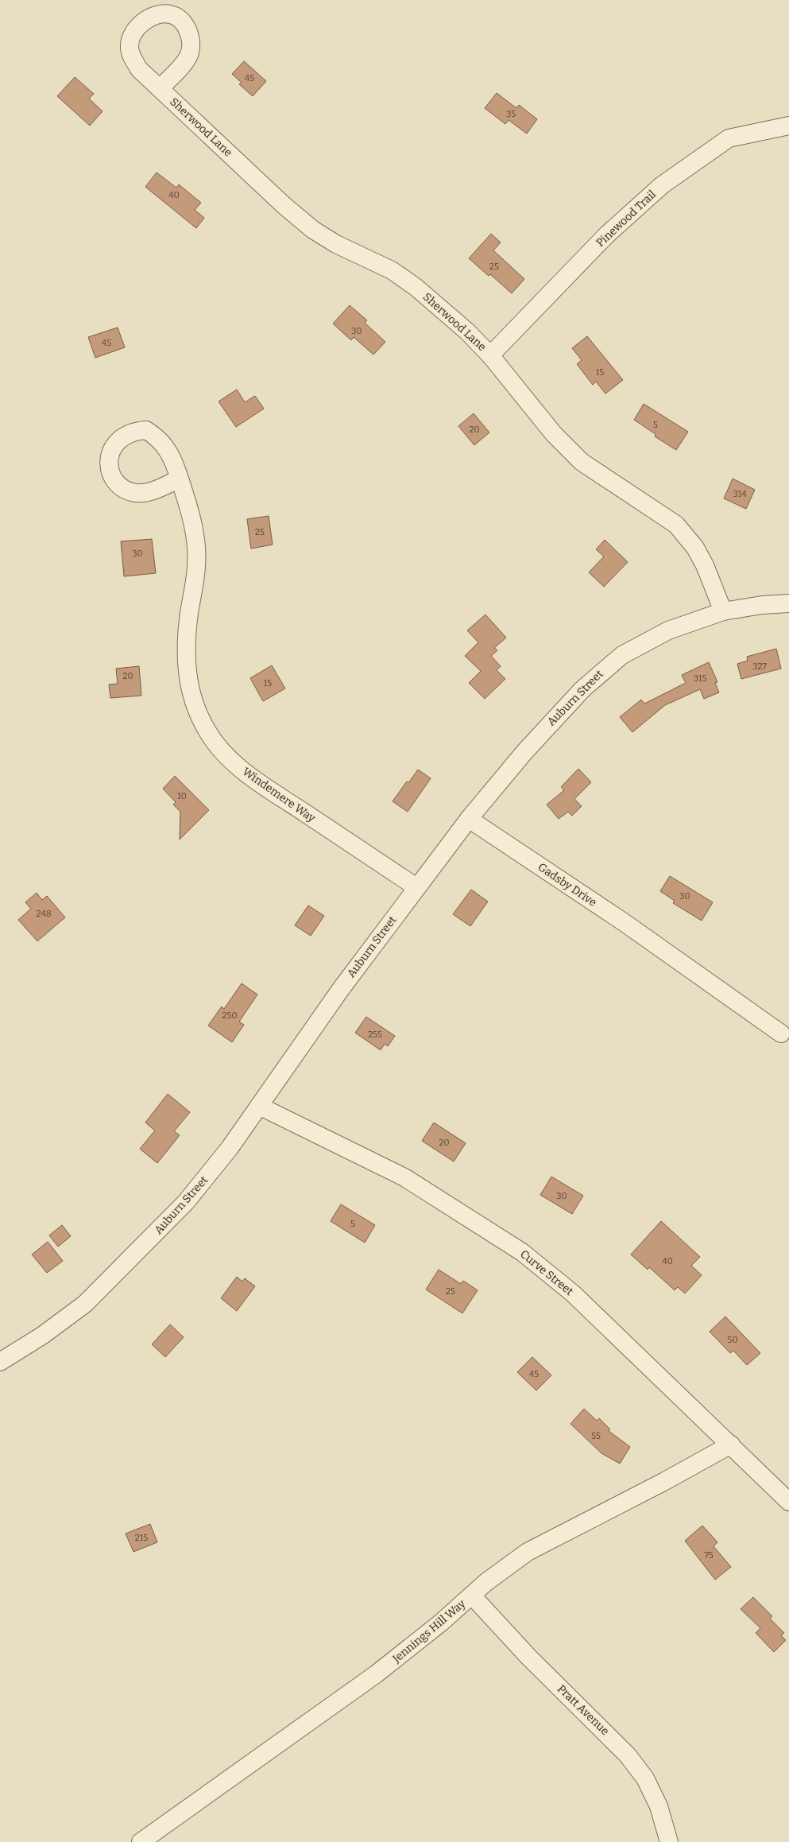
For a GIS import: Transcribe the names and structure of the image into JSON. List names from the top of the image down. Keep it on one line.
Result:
{"streets":{"street":["Sherwood Lane","Pinewood Trail","Auburn Street","Windemere Way","Gadsby Drive","Curve Street","Jennings Hill Way","Pratt Avenue"]},"crossings":[["Sherwood Lane","Pinewood Trail"],["Sherwood Lane","Auburn Street"],["Auburn Street","Windemere Way"],["Auburn Street","Gadsby Drive"],["Auburn Street","Curve Street"],["Curve Street","Jennings Hill Way"],["Jennings Hill Way","Pratt Avenue"]],"house_numbers":["45","35","40","25","30","45","15","5","20","314","25","30","327","20","315","15","10","30","248","250","255","20","30","5","40","25","50","45","55","215","75"]}
